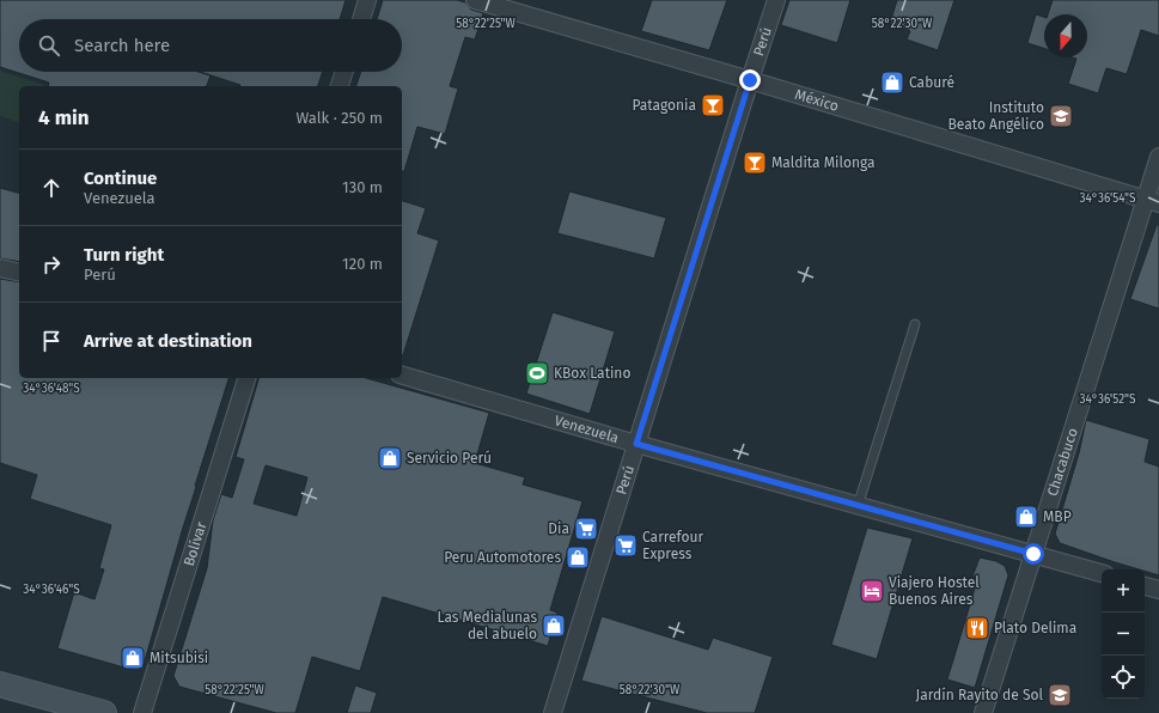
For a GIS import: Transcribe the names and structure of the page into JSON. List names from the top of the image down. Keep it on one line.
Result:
{"streets":{"street":["Perú","México","Venezuela","Chacabuco","Bolívar"]},"crossings":[["Perú","México"],["Perú","Venezuela"],["México","Chacabuco"],["Venezuela","Chacabuco"]],"places":{"shop":["Caburé","Servicio Perú","MBP","Peru Automotores","Las Medialunas del abuelo","Mitsubisi"],"bar":["Patagonia","Maldita Milonga"],"school or university":["Instituto Beato Angélico","Jardín Rayito de Sol"],"sports":["KBox Latino"],"supermarket":["Dia","Carrefour Express"],"hotel":["Viajero Hostel Buenos Aires"],"restaurant":["Plato Delima"]},"north":"bottom","page":{"search":"Search here","heading":["4 min","Walk · 250 m"],"list":[["Continue","Venezuela","130 m"],["Turn right","Perú","120 m"],"Arrive at destination"],"map_buttons":["+","−"]},"coordinates":["58°22'25\"W","58°22'30\"W","34°36'54\"S","34°36'48\"S","34°36'52\"S","34°36'46\"S"]}
